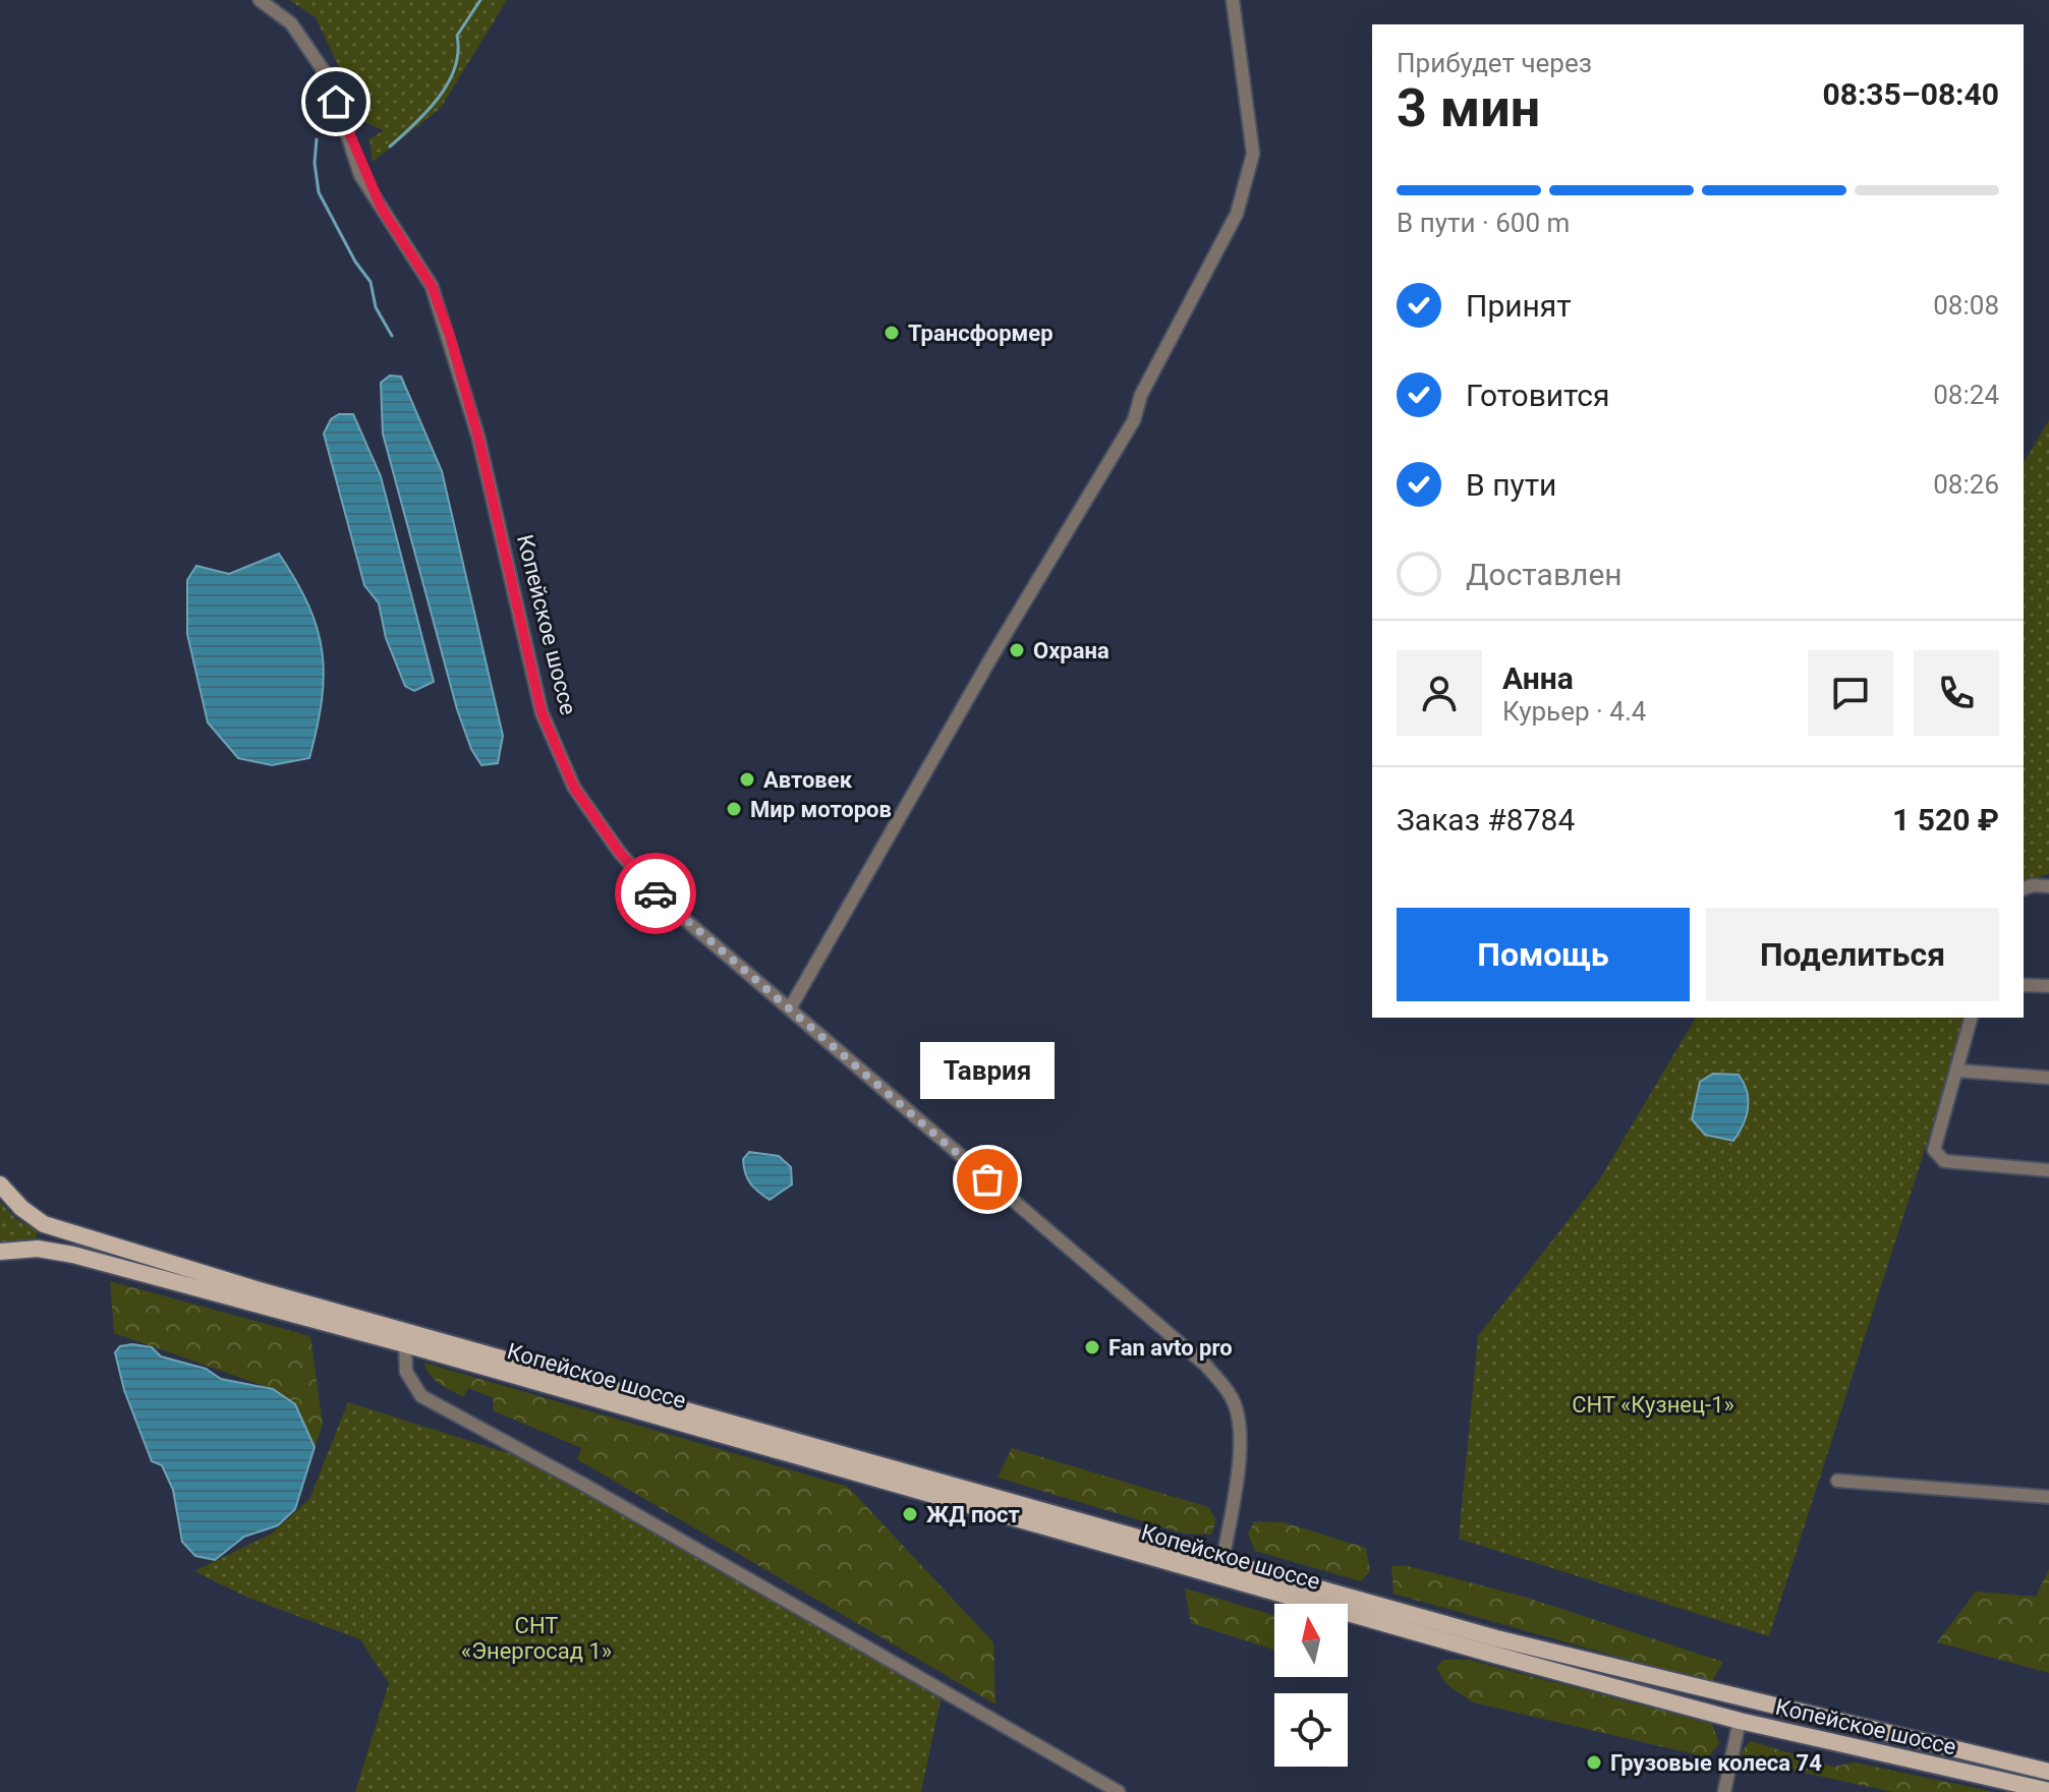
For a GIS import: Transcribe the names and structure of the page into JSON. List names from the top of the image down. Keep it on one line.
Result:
{"streets":{"main road":["Копейское шоссе"]},"parks":["СНТ «Кузнец-1»","СНТ «Энергосад 1»"],"places":["Трансформер","Охрана","Автовек","Мир моторов","Таврия","Fan avto pro","ЖД пост","Грузовые колеса 74"],"north":"top","page":{"heading":["3 мин","Прибудет через","08:35–08:40"],"panel":["Анна","Курьер · 4.4","Заказ #8784","1 520 ₽"],"bar":"В пути · 600 m","list":[["Принят","08:08"],["Готовится","08:24"],["В пути","08:26"],"Доставлен"],"buttons":["Помощь","Поделиться"],"bubble":"Таврия"}}
